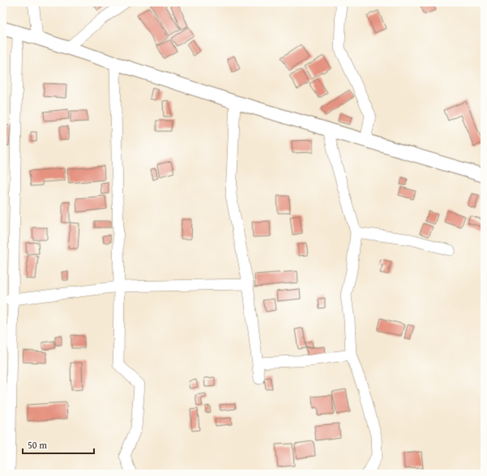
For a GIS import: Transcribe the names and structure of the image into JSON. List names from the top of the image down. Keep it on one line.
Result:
{"scale_bar":"50 m"}
